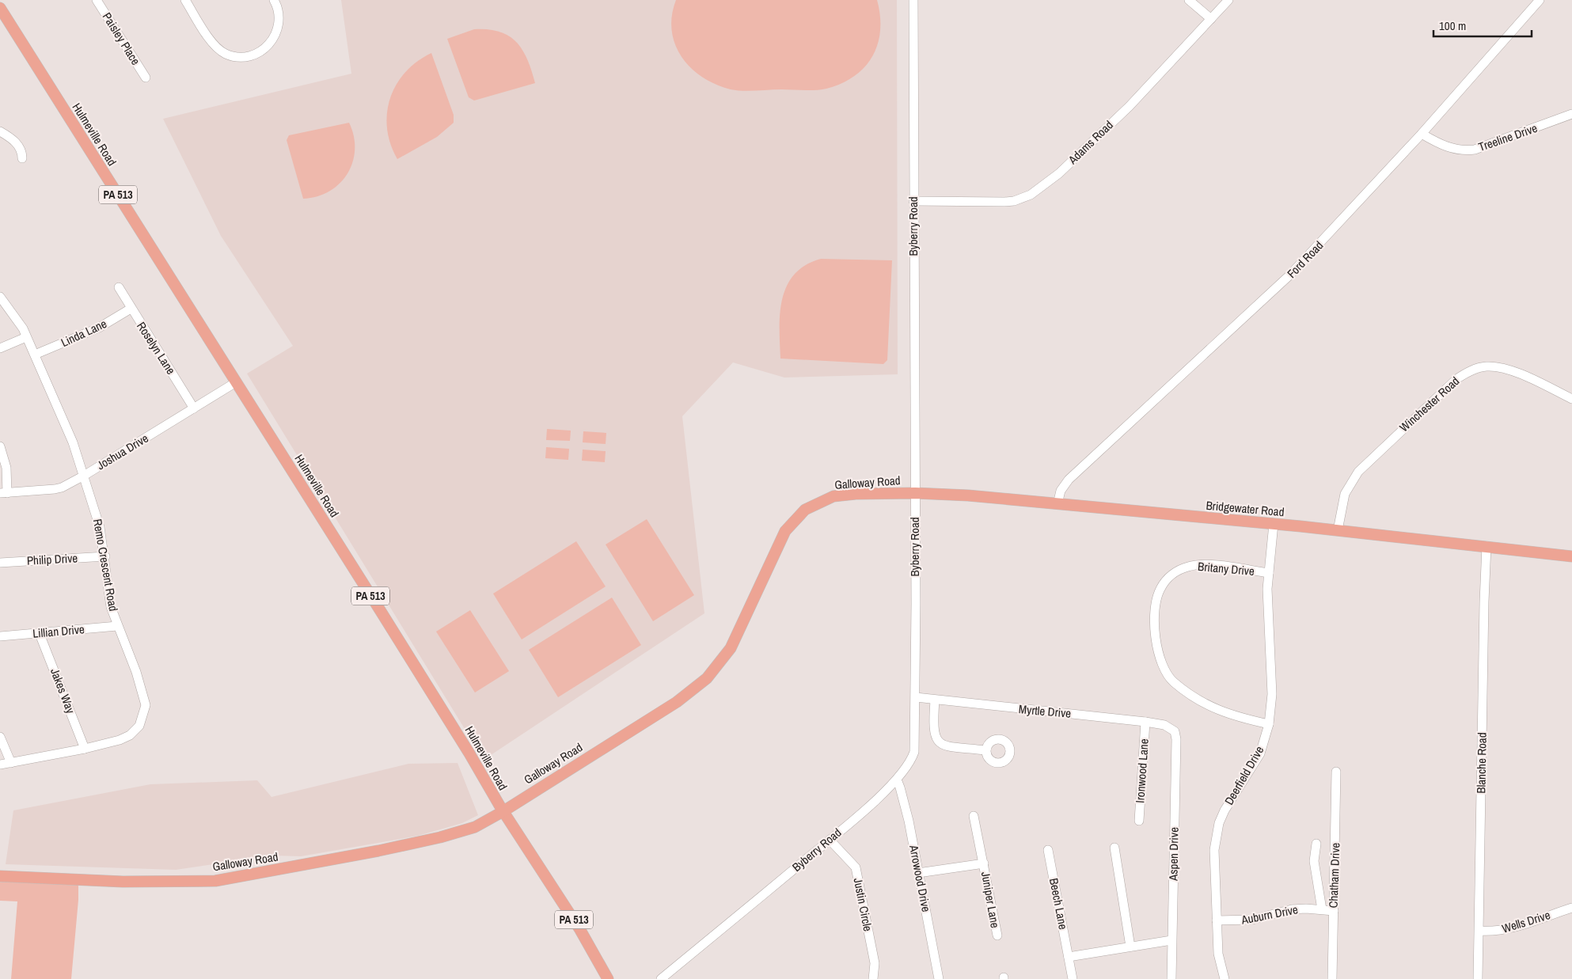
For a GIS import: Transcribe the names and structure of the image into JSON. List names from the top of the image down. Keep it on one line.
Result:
{"streets":{"main road":["Hulmeville Road","PA 513","Galloway Road","Bridgewater Road"],"street":["Paisley Place","Treeline Drive","Adams Road","Byberry Road","Ford Road","Linda Lane","Roselyn Lane","Winchester Road","Joshua Drive","Philip Drive","Remo Crescent Road","Britany Drive","Lillian Drive","Jakes Way","Myrtle Drive","Blanche Road","Ironwood Lane","Deerfield Drive","Aspen Drive","Chatham Drive","Arrowood Drive","Juniper Lane","Beech Lane","Justin Circle","Auburn Drive","Wells Drive"]},"crossings":[["Hulmeville Road","Joshua Drive"],["Hulmeville Road","Galloway Road"],["Treeline Drive","Ford Road"],["Adams Road","Byberry Road"],["Byberry Road","Galloway Road"],["Byberry Road","Bridgewater Road"],["Byberry Road","Myrtle Drive"],["Byberry Road","Arrowood Drive"],["Byberry Road","Justin Circle"],["Ford Road","Bridgewater Road"],["Linda Lane","Roselyn Lane"],["Linda Lane","Remo Crescent Road"],["Roselyn Lane","Joshua Drive"],["Winchester Road","Bridgewater Road"],["Joshua Drive","Remo Crescent Road"],["Galloway Road","Bridgewater Road"],["Bridgewater Road","Blanche Road"],["Bridgewater Road","Deerfield Drive"],["Philip Drive","Remo Crescent Road"],["Remo Crescent Road","Lillian Drive"],["Remo Crescent Road","Jakes Way"],["Britany Drive","Deerfield Drive"],["Lillian Drive","Jakes Way"],["Myrtle Drive","Ironwood Lane"],["Myrtle Drive","Aspen Drive"],["Blanche Road","Wells Drive"],["Deerfield Drive","Auburn Drive"],["Chatham Drive","Auburn Drive"],["Arrowood Drive","Juniper Lane"]],"scale_bar":"100 m"}
